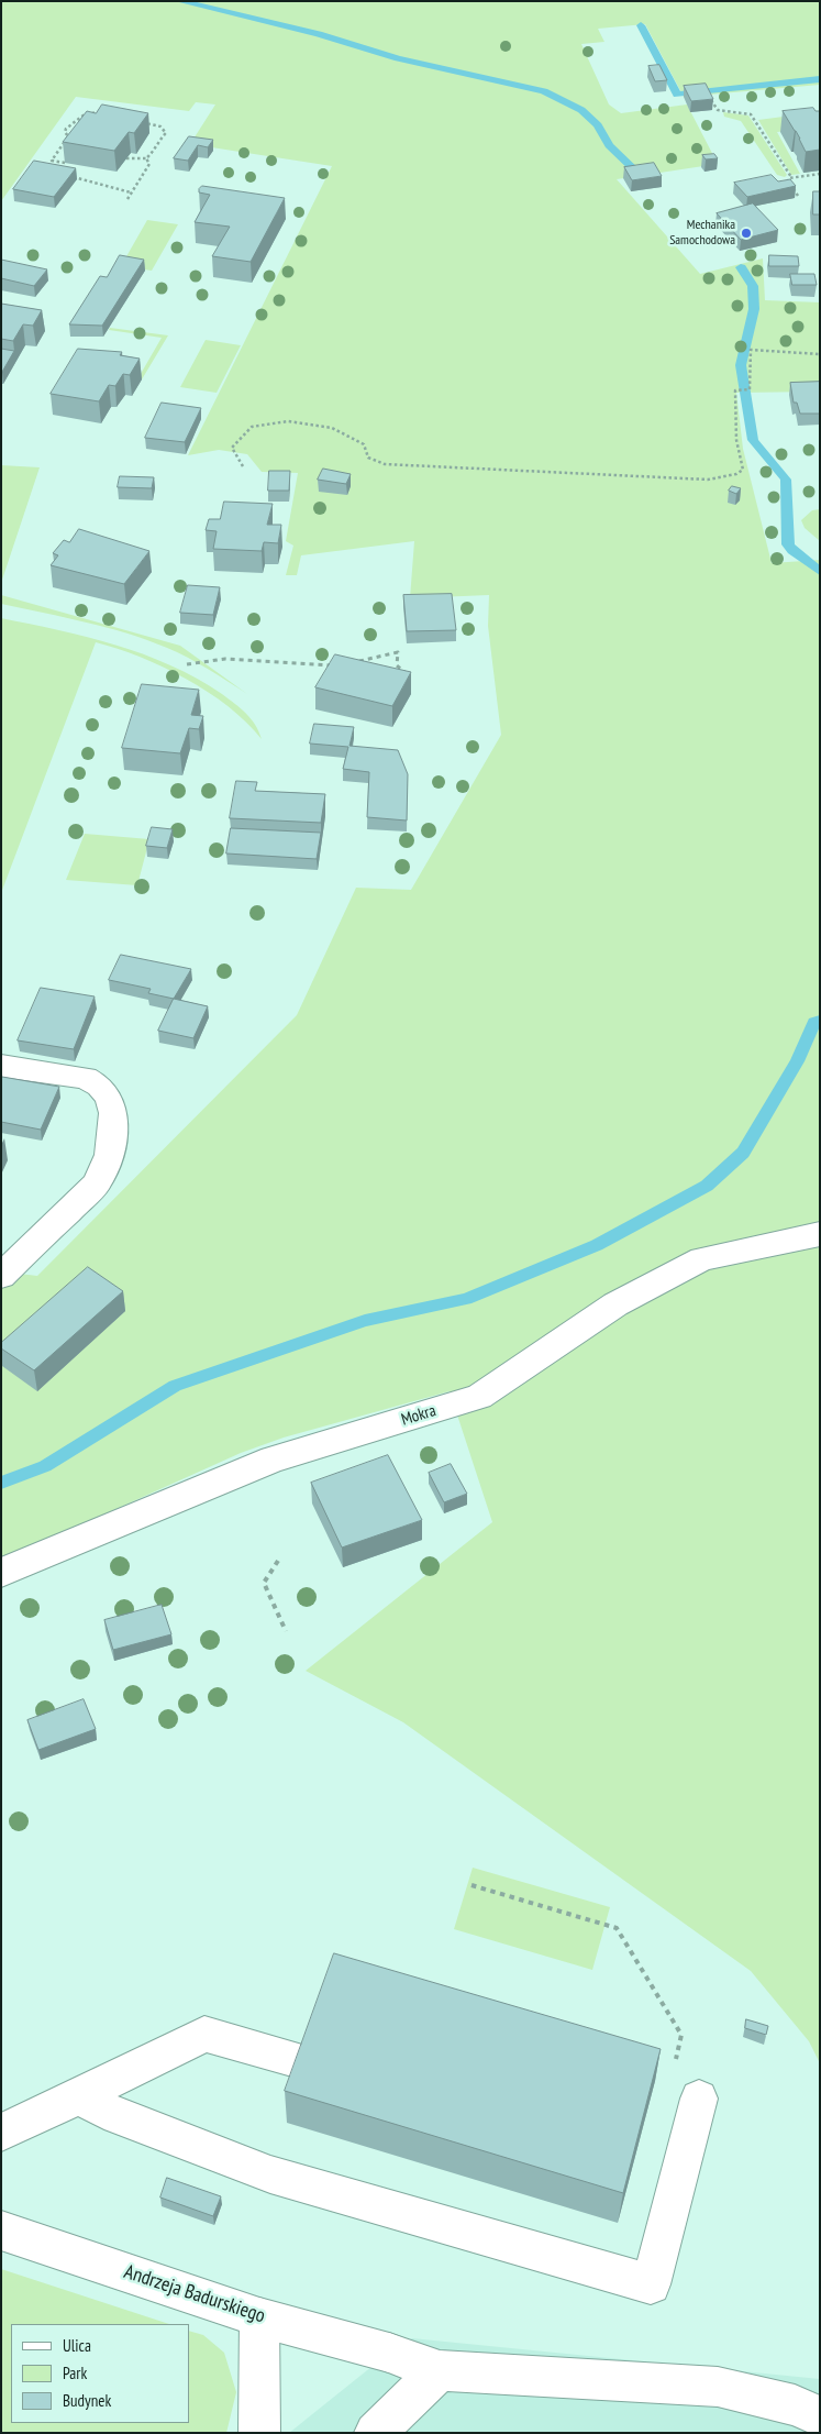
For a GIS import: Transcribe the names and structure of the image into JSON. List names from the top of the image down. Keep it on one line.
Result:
{"streets":{"street":["Mokra","Andrzeja Badurskiego"]},"places":["Mechanika Samochodowa"],"legend":["Ulica","Park","Budynek"]}
